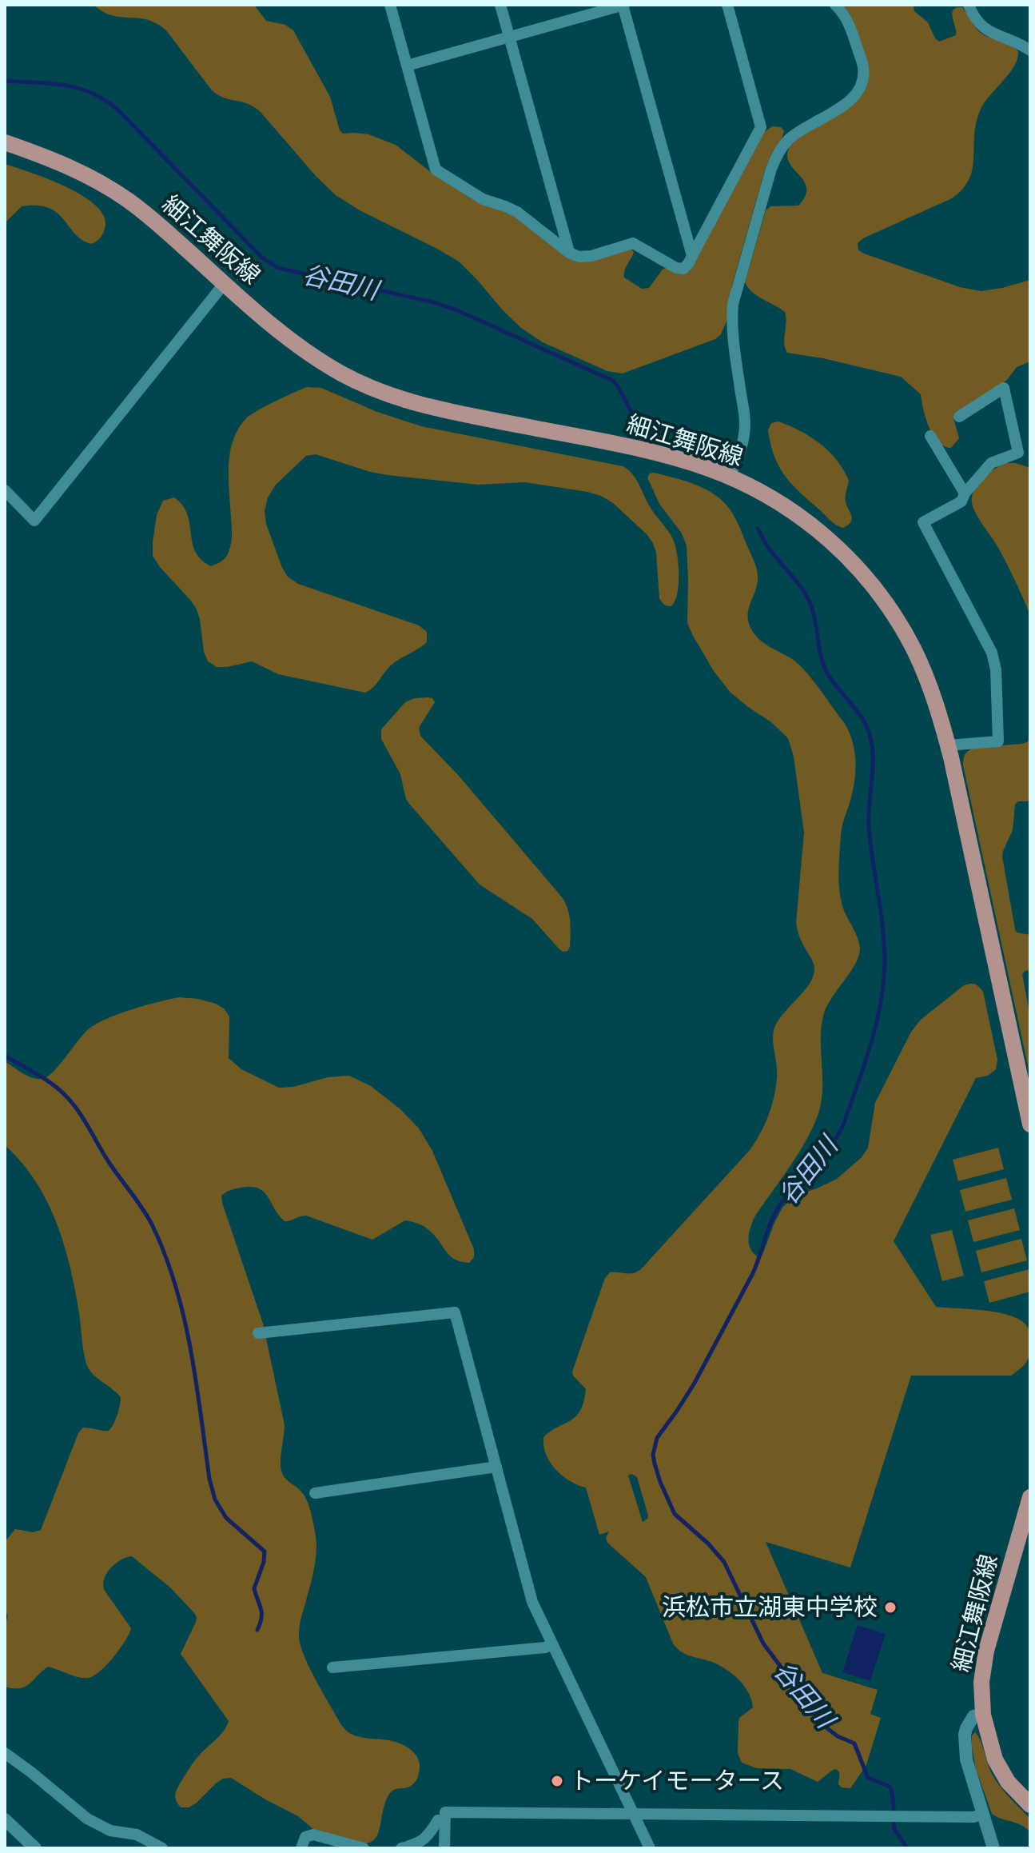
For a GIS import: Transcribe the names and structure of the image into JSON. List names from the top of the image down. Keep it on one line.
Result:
{"streets":{"main road":["細江舞阪線"]},"water":["谷田川"],"places":["浜松市立湖東中学校","トーケイモータース"]}
